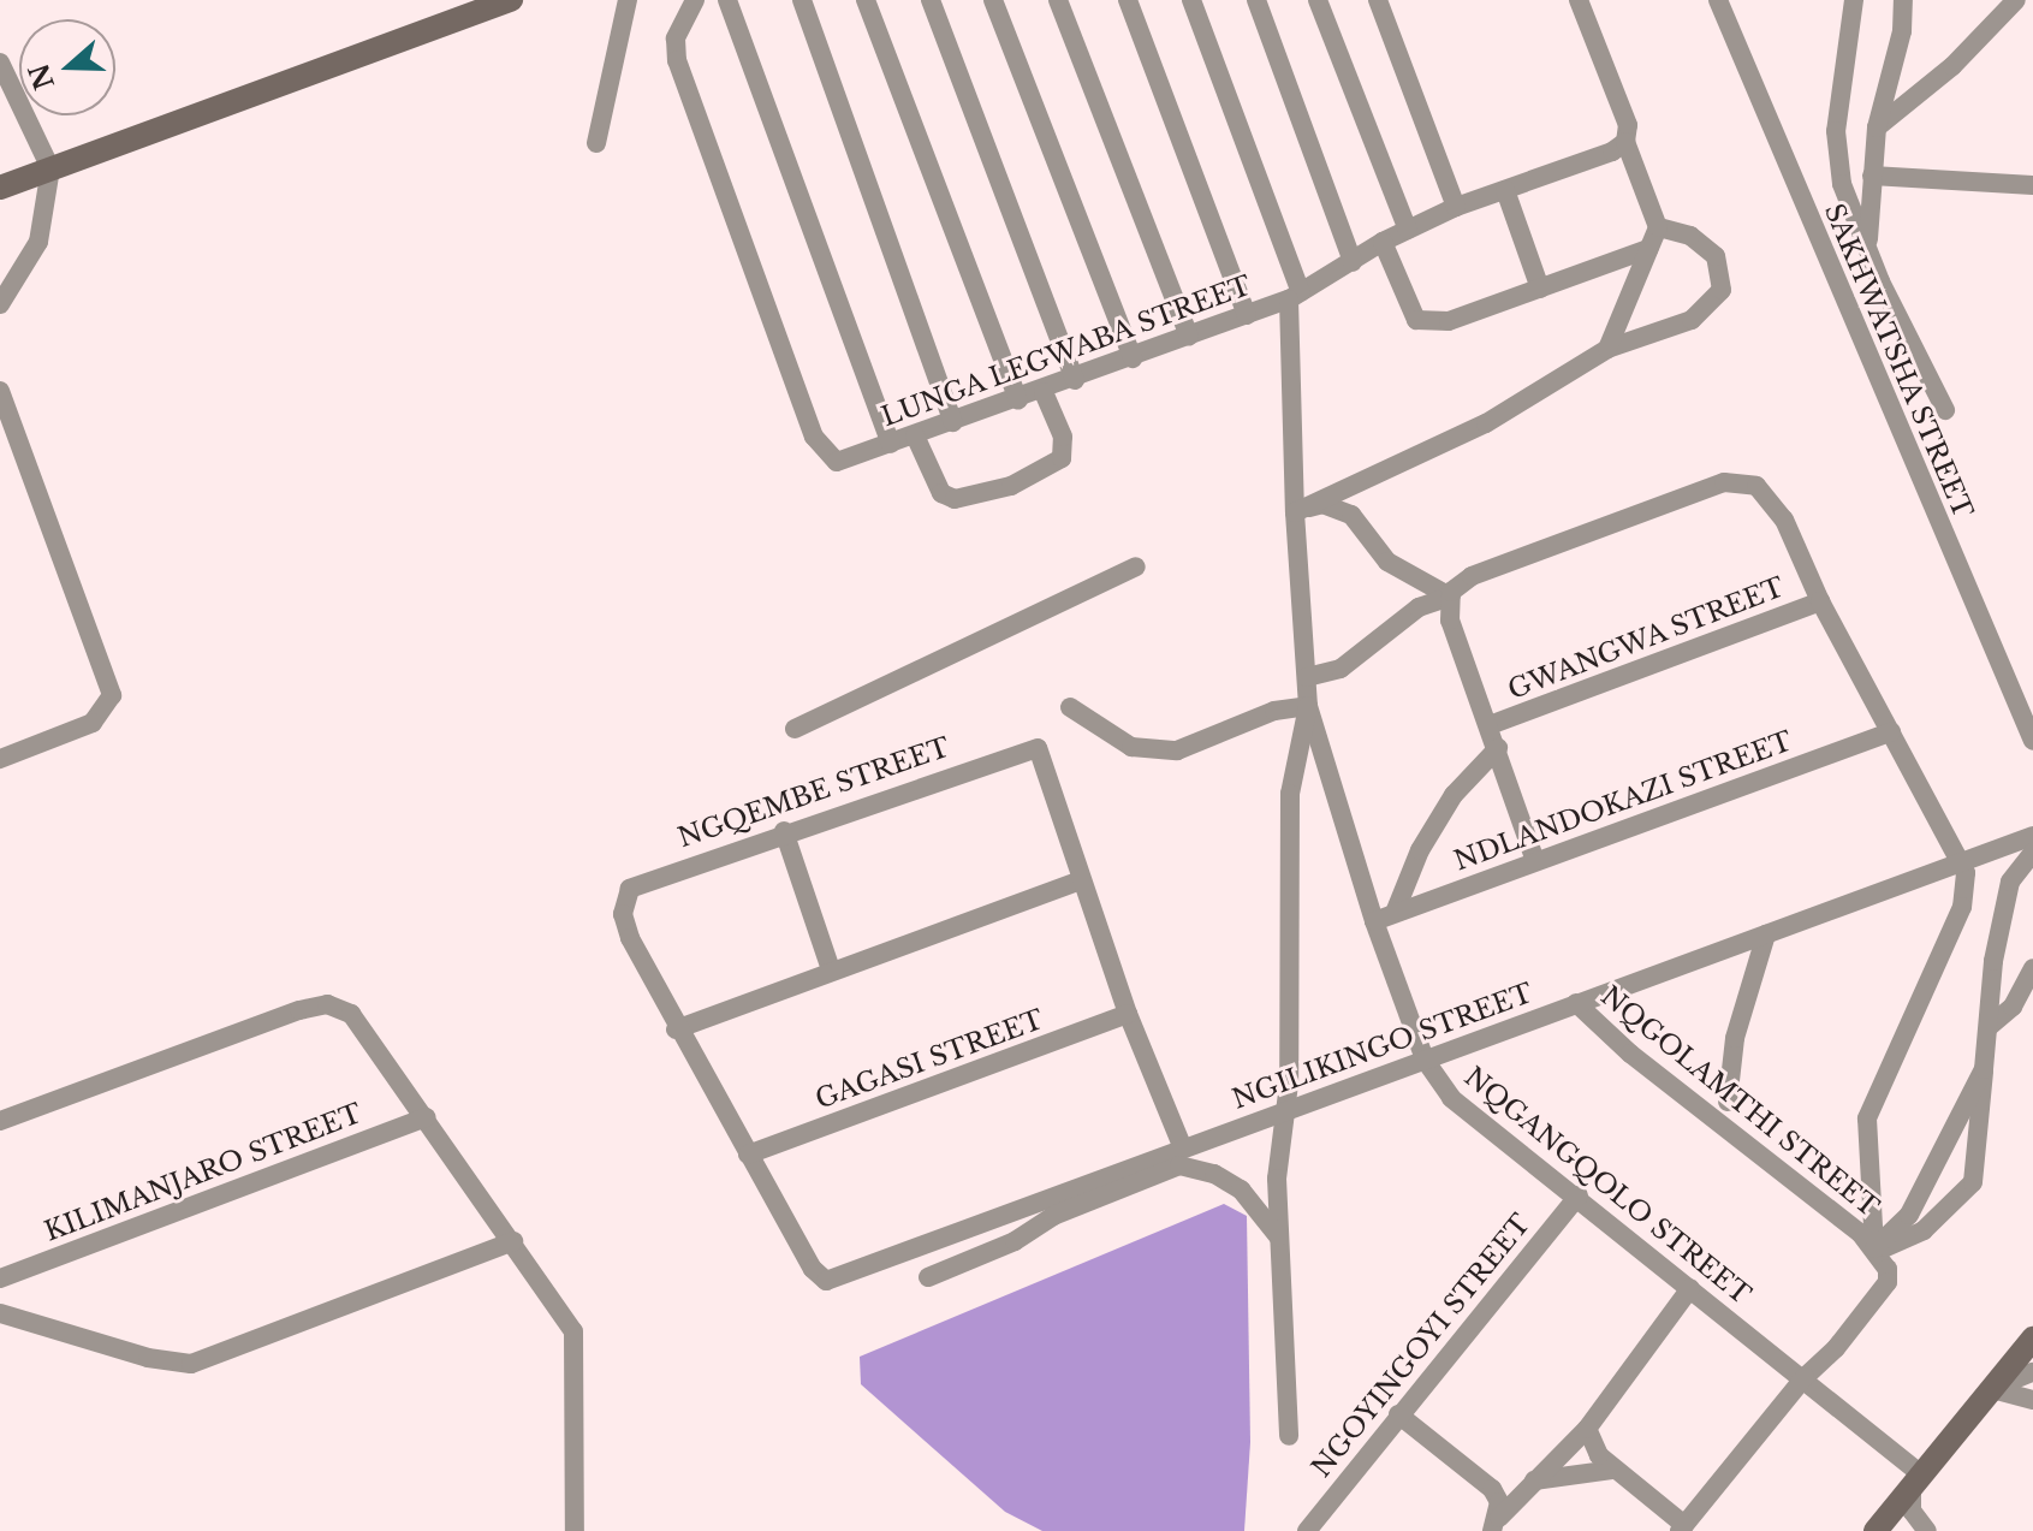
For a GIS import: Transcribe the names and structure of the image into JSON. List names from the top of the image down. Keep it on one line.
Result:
{"streets":{"street":["LUNGA LEGWABA STREET","SAKHWATSHA STREET","GWANGWA STREET","NGQEMBE STREET","NDLANDOKAZI STREET","NGILIKINGO STREET","GAGASI STREET","NQGOLAMTHI STREET","KILIMANJARO STREET","NQGANGQOLO STREET","NGOYINGOYI STREET"]},"crossings":[["LUNGA LEGWABA STREET","NQGANGQOLO STREET"],["NGQEMBE STREET","NGILIKINGO STREET"],["NGQEMBE STREET","GAGASI STREET"],["NDLANDOKAZI STREET","NQGANGQOLO STREET"],["NGILIKINGO STREET","NQGOLAMTHI STREET"],["NGILIKINGO STREET","NQGANGQOLO STREET"],["NQGOLAMTHI STREET","NQGANGQOLO STREET"],["NQGANGQOLO STREET","NGOYINGOYI STREET"]],"north":"left"}
